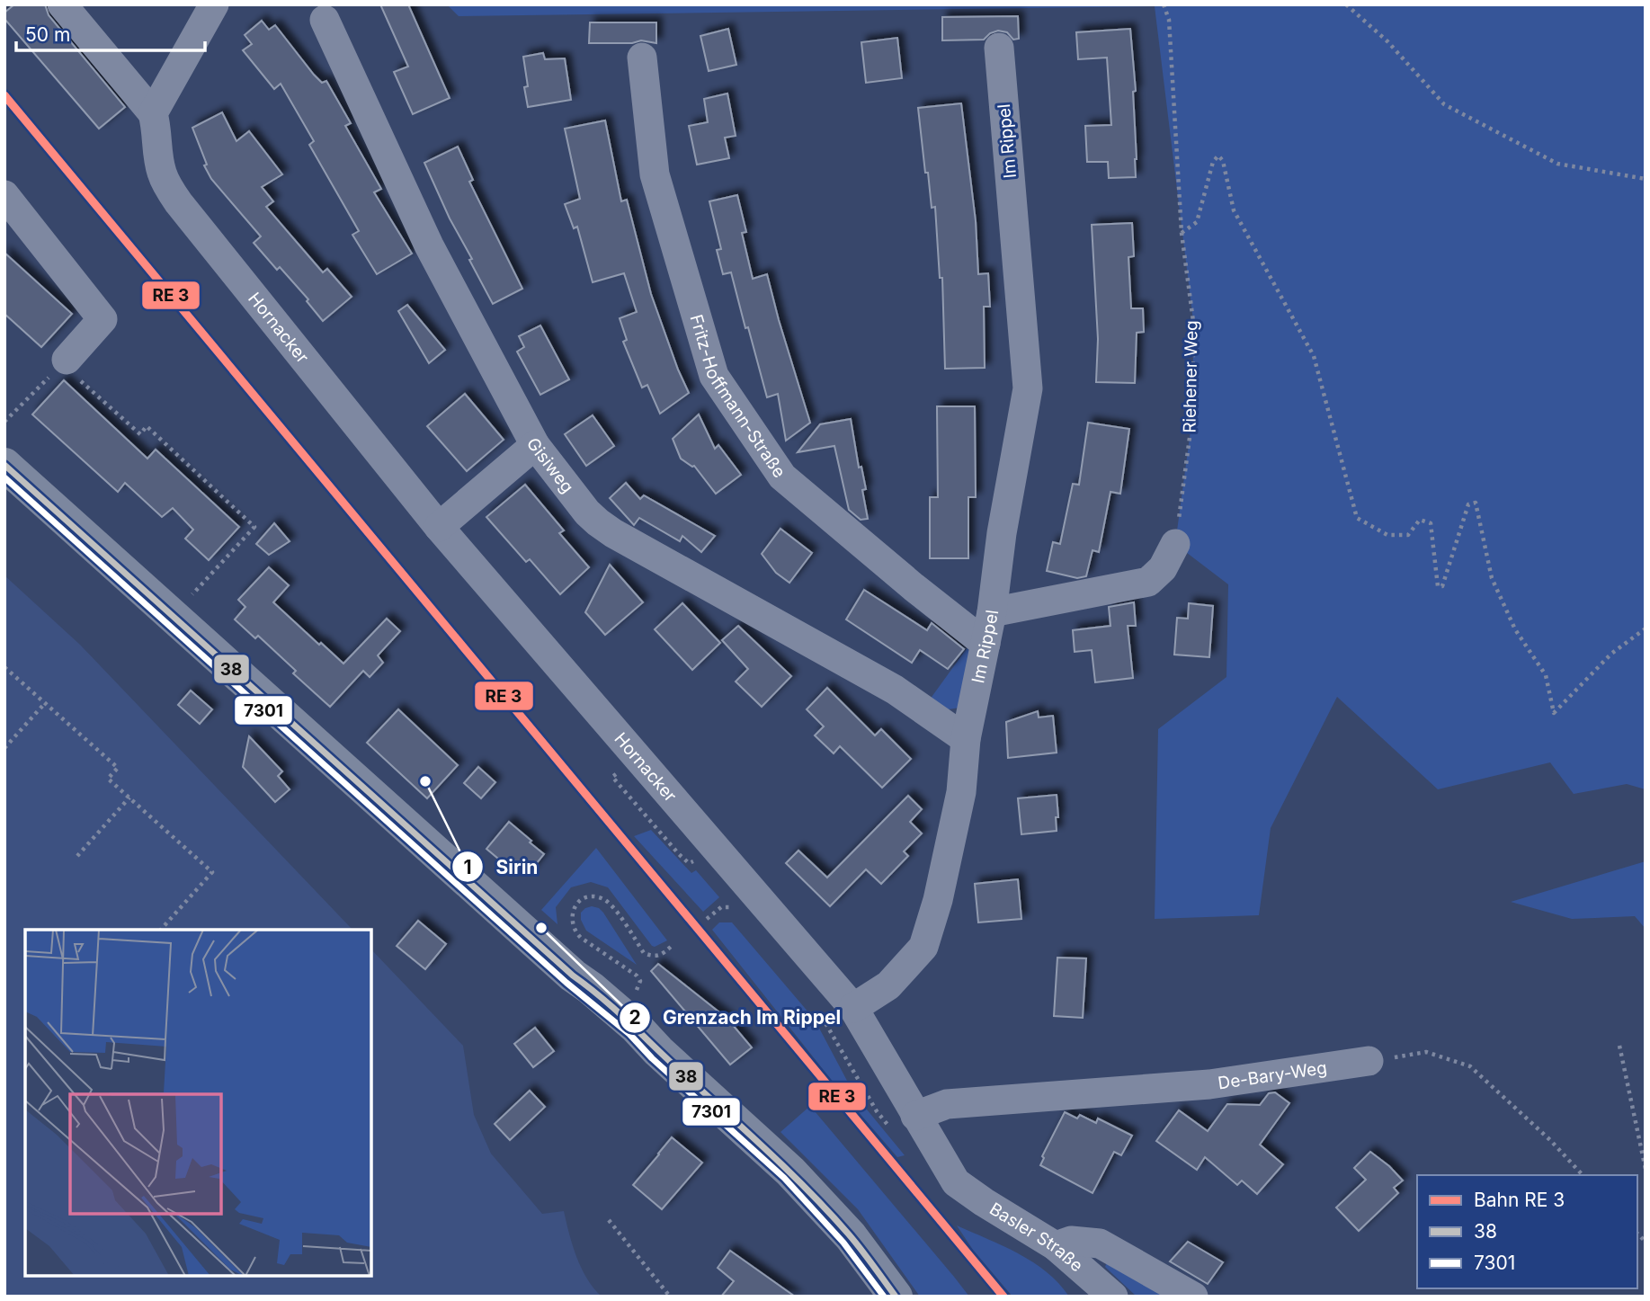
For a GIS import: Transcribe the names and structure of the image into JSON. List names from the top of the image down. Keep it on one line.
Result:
{"streets":{"street":["Im Rippel","Hornacker","Fritz-Hoffmann-Straße","Gisiweg","De-Bary-Weg","Basler Straße"],"path":["Riehener Weg"]},"crossings":[["Im Rippel","Hornacker"],["Im Rippel","Fritz-Hoffmann-Straße"],["Im Rippel","Gisiweg"],["De-Bary-Weg","Basler Straße"]],"places":["Sirin","Grenzach Im Rippel"],"lines":["transit line 38","transit line 7301"],"legend":["Bahn RE 3","38","7301"],"scale_bar":"50 m"}
